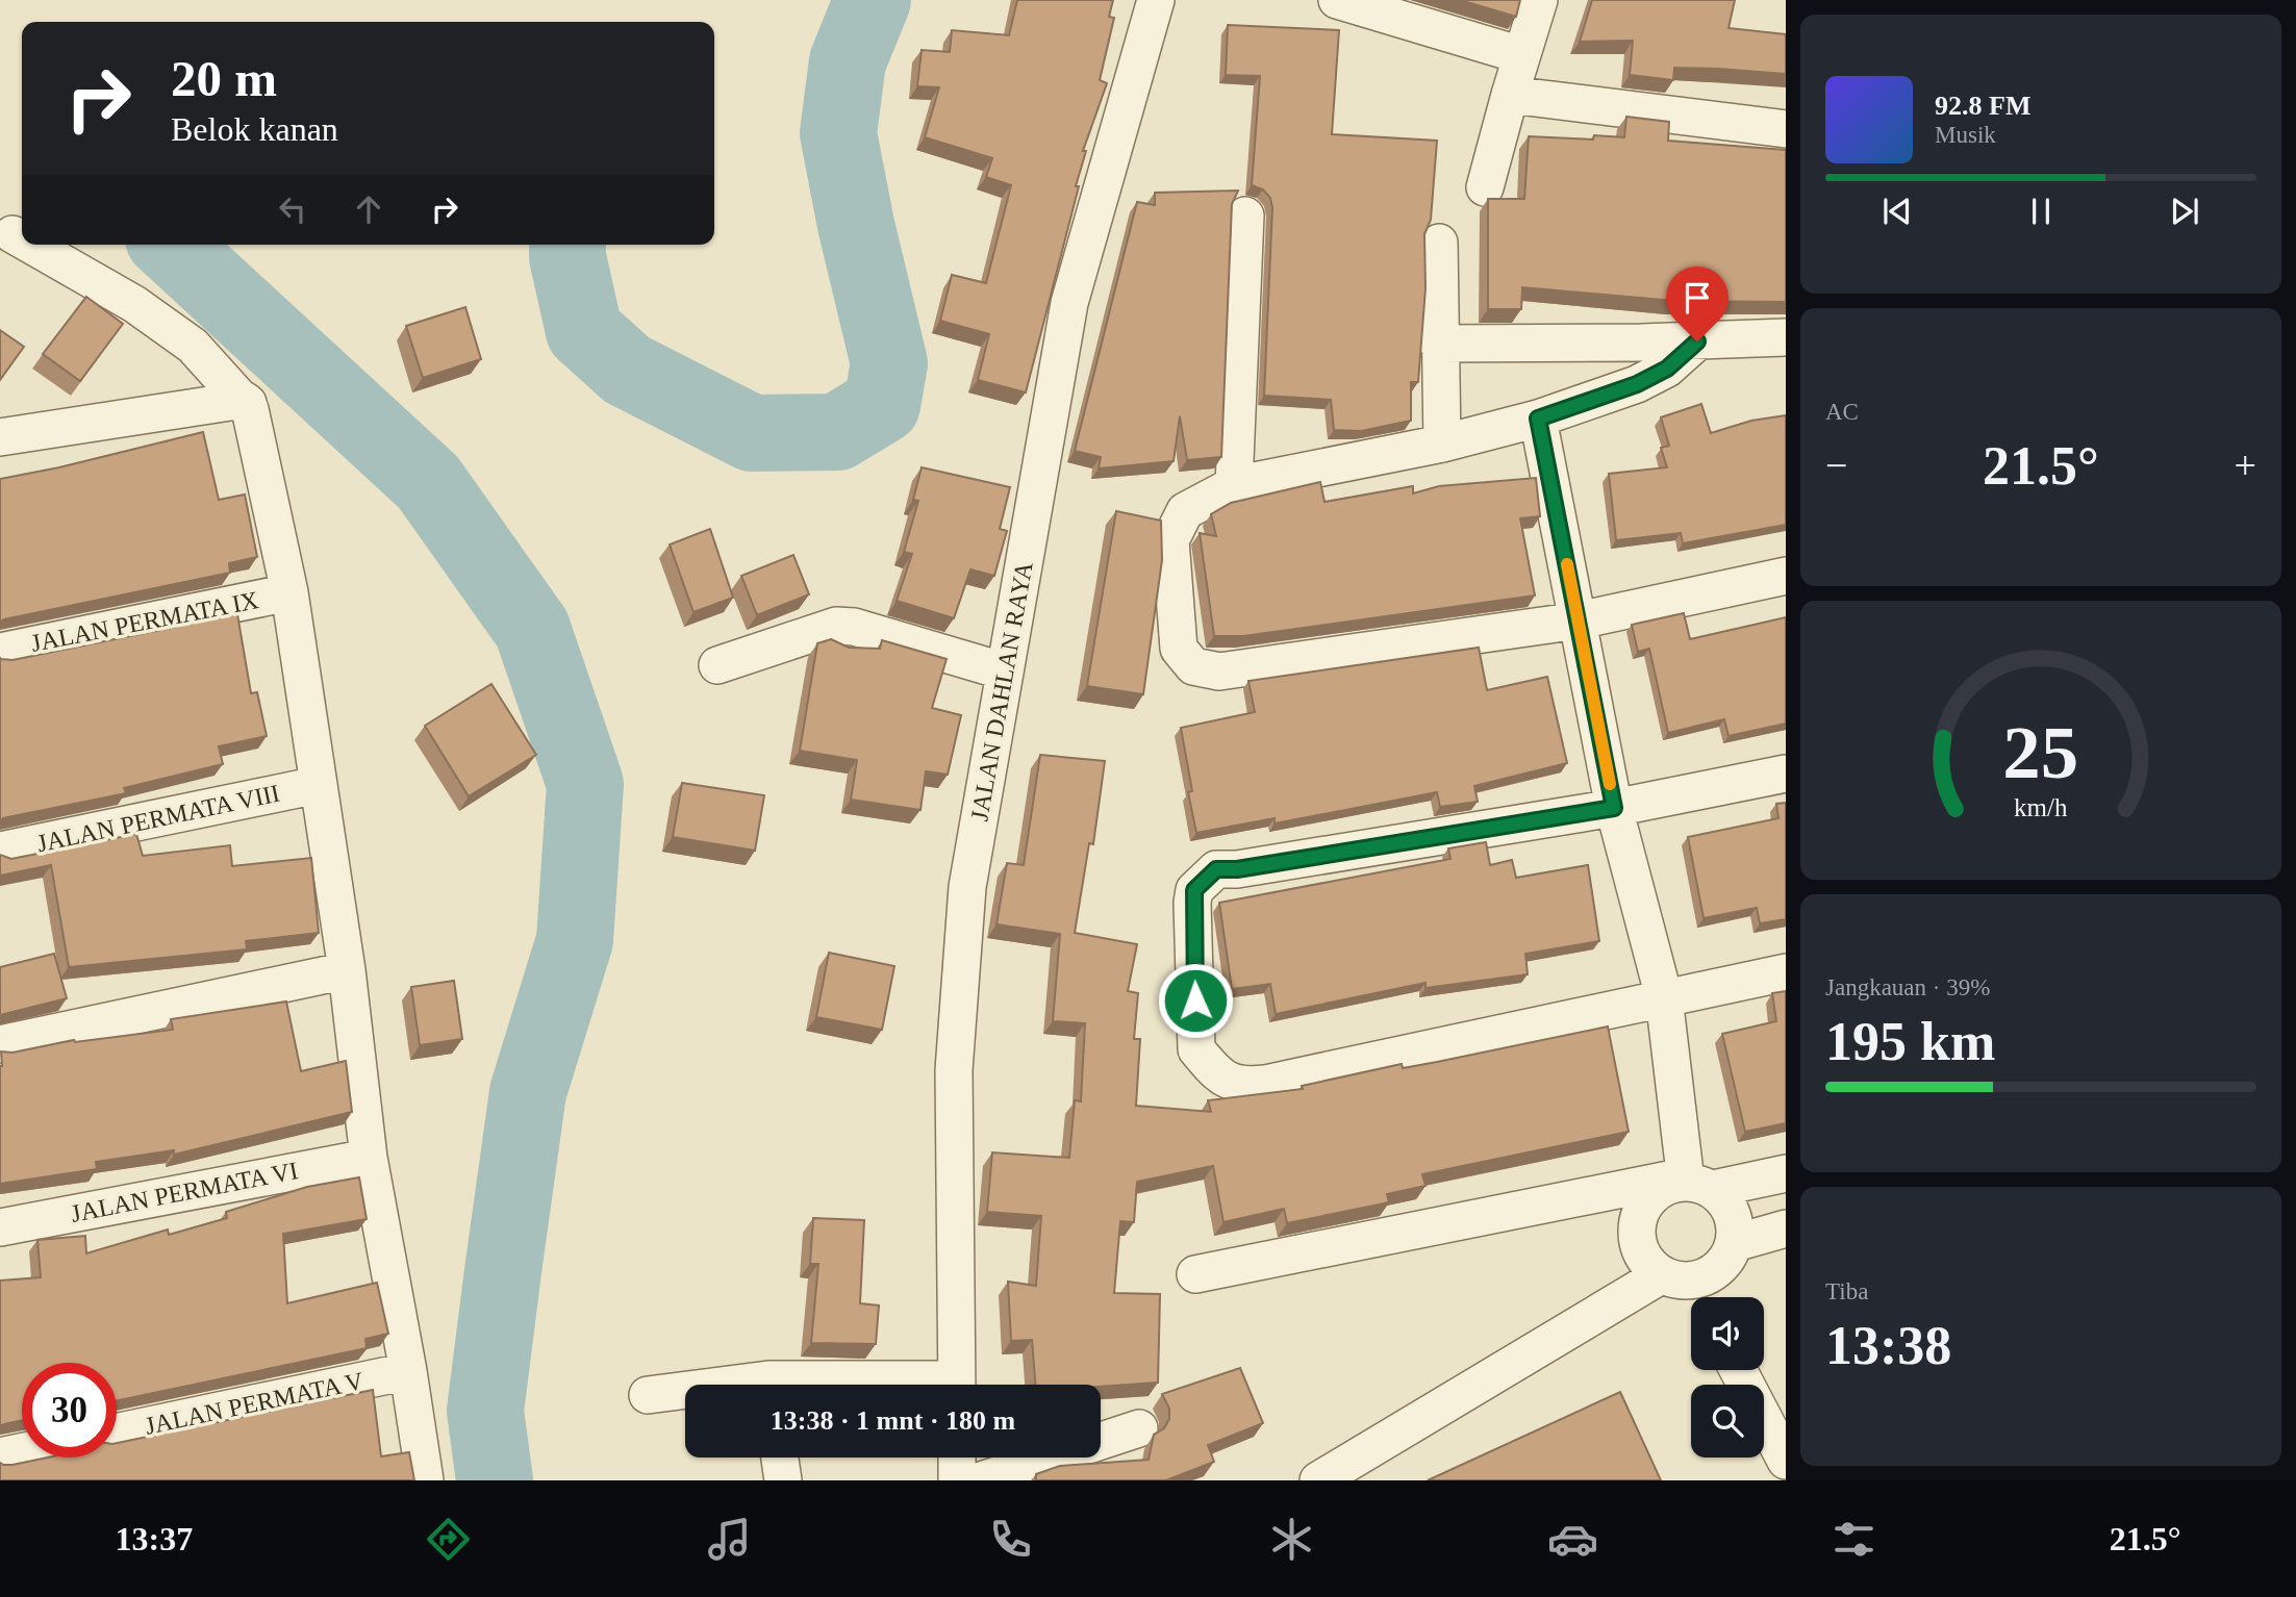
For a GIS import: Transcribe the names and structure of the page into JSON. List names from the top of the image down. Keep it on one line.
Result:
{"streets":{"street":["JALAN PERMATA IX","JALAN DAHLAN RAYA","JALAN PERMATA VIII","JALAN PERMATA VI","JALAN PERMATA V"]},"page":{"turn":["20 m","Belok kanan"],"song":["92.8 FM","Musik"],"tile":["AC",["Jangkauan · 39%","195 km"],["Tiba","13:38"]],"heat":["−","21.5°","+"],"limit":"30","trip":"13:38 · 1 mnt · 180 m","tabs":["13:37","21.5°"],"gauge":["25","km/h"]}}
